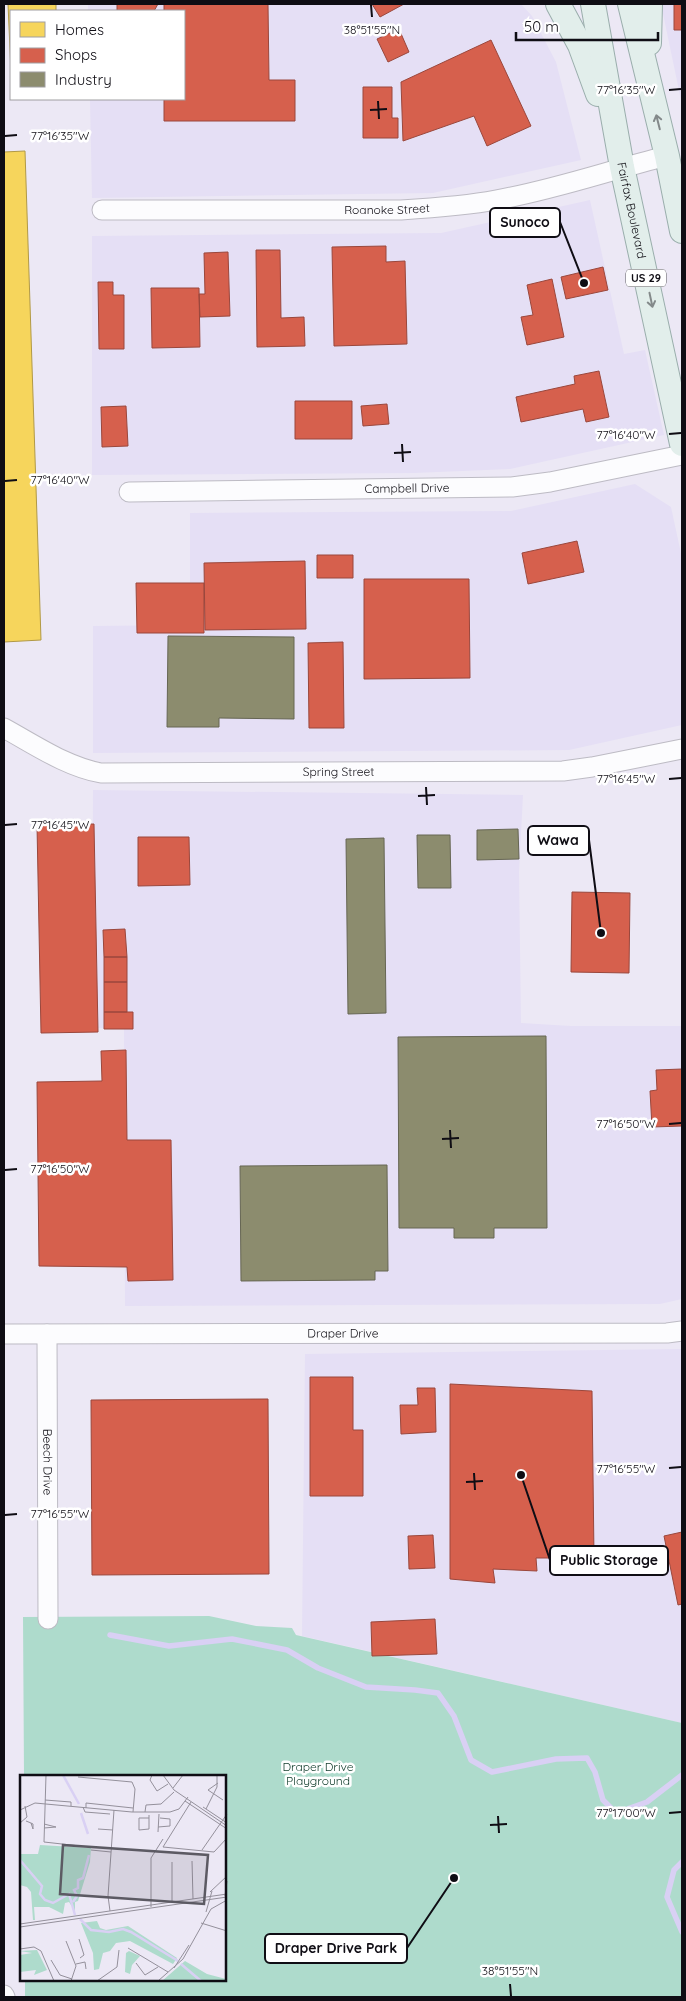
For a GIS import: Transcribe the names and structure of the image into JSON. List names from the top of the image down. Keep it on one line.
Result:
{"streets":{"main road":["Fairfax Boulevard","US 29"],"street":["Roanoke Street","Campbell Drive","Spring Street","Draper Drive","Beech Drive"]},"crossings":[["Roanoke Street","Fairfax Boulevard"],["Roanoke Street","US 29"],["Fairfax Boulevard","US 29"],["Draper Drive","Beech Drive"]],"one_way":["Fairfax Boulevard"],"parks":["Draper Drive Playground"],"places":["Sunoco","Wawa","Public Storage","Draper Drive Park"],"legend":["Homes","Shops","Industry"],"scale_bar":"50 m","coordinates":["38°51'55\"N","77°16'35\"W","77°16'40\"W","77°16'45\"W","77°16'50\"W","77°16'55\"W","77°17'00\"W"]}
